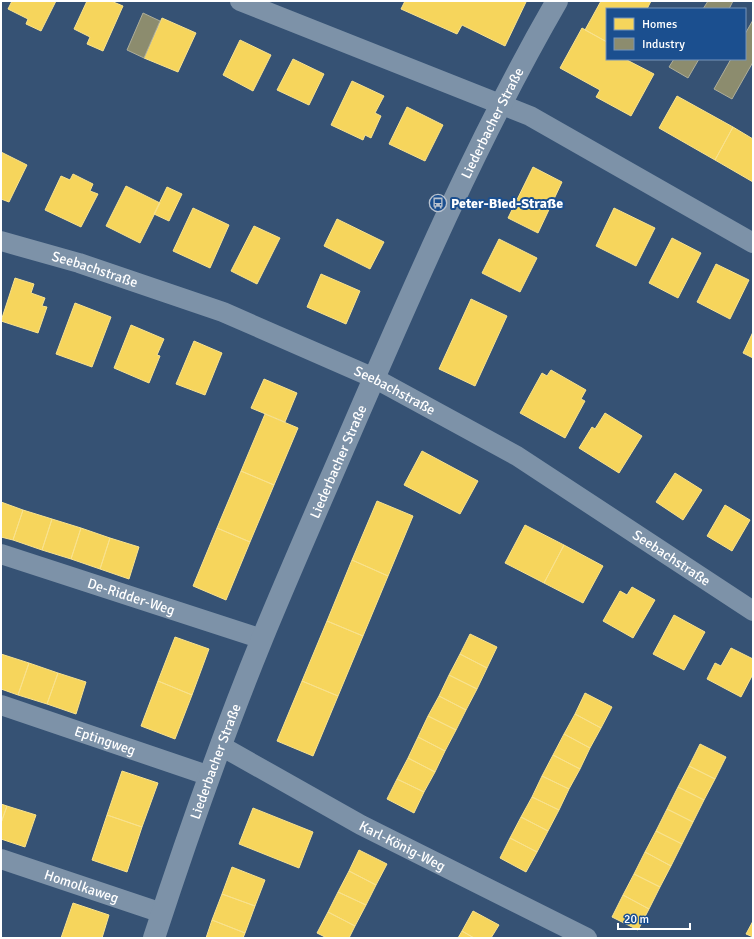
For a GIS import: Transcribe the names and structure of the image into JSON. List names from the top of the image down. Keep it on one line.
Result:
{"streets":{"street":["Liederbacher Straße","Seebachstraße","De-Ridder-Weg","Eptingweg","Karl-König-Weg","Homolkaweg"]},"crossings":[["Liederbacher Straße","Seebachstraße"],["Liederbacher Straße","De-Ridder-Weg"],["Liederbacher Straße","Eptingweg"],["Liederbacher Straße","Karl-König-Weg"],["Liederbacher Straße","Homolkaweg"]],"places":{"bus stop":["Peter-Bied-Straße"]},"legend":["Homes","Industry"],"scale_bar":"20 m"}
